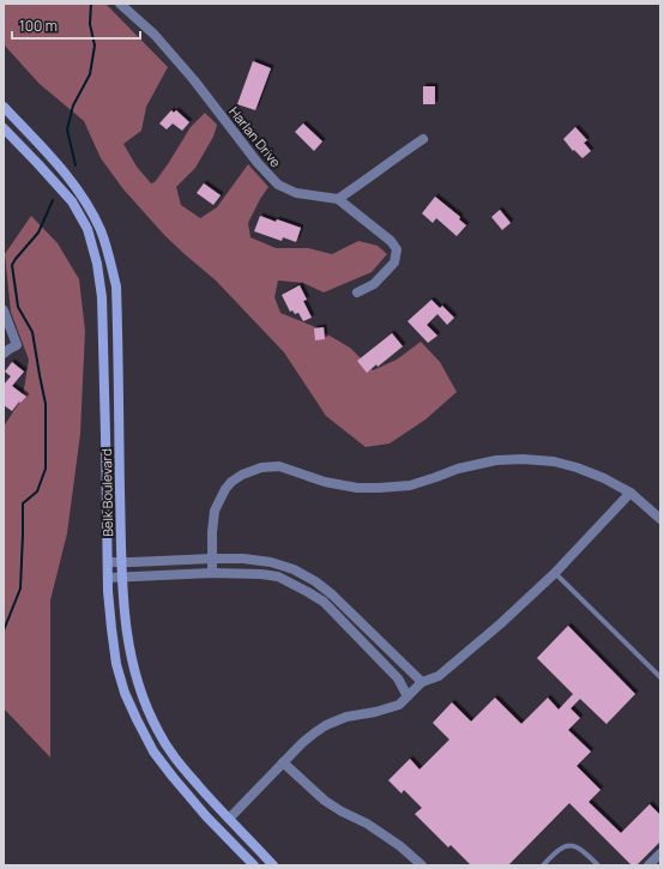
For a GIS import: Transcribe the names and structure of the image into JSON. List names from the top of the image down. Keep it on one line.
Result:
{"streets":{"street":["Harlan Drive","Belk Boulevard"]},"scale_bar":"100 m"}
